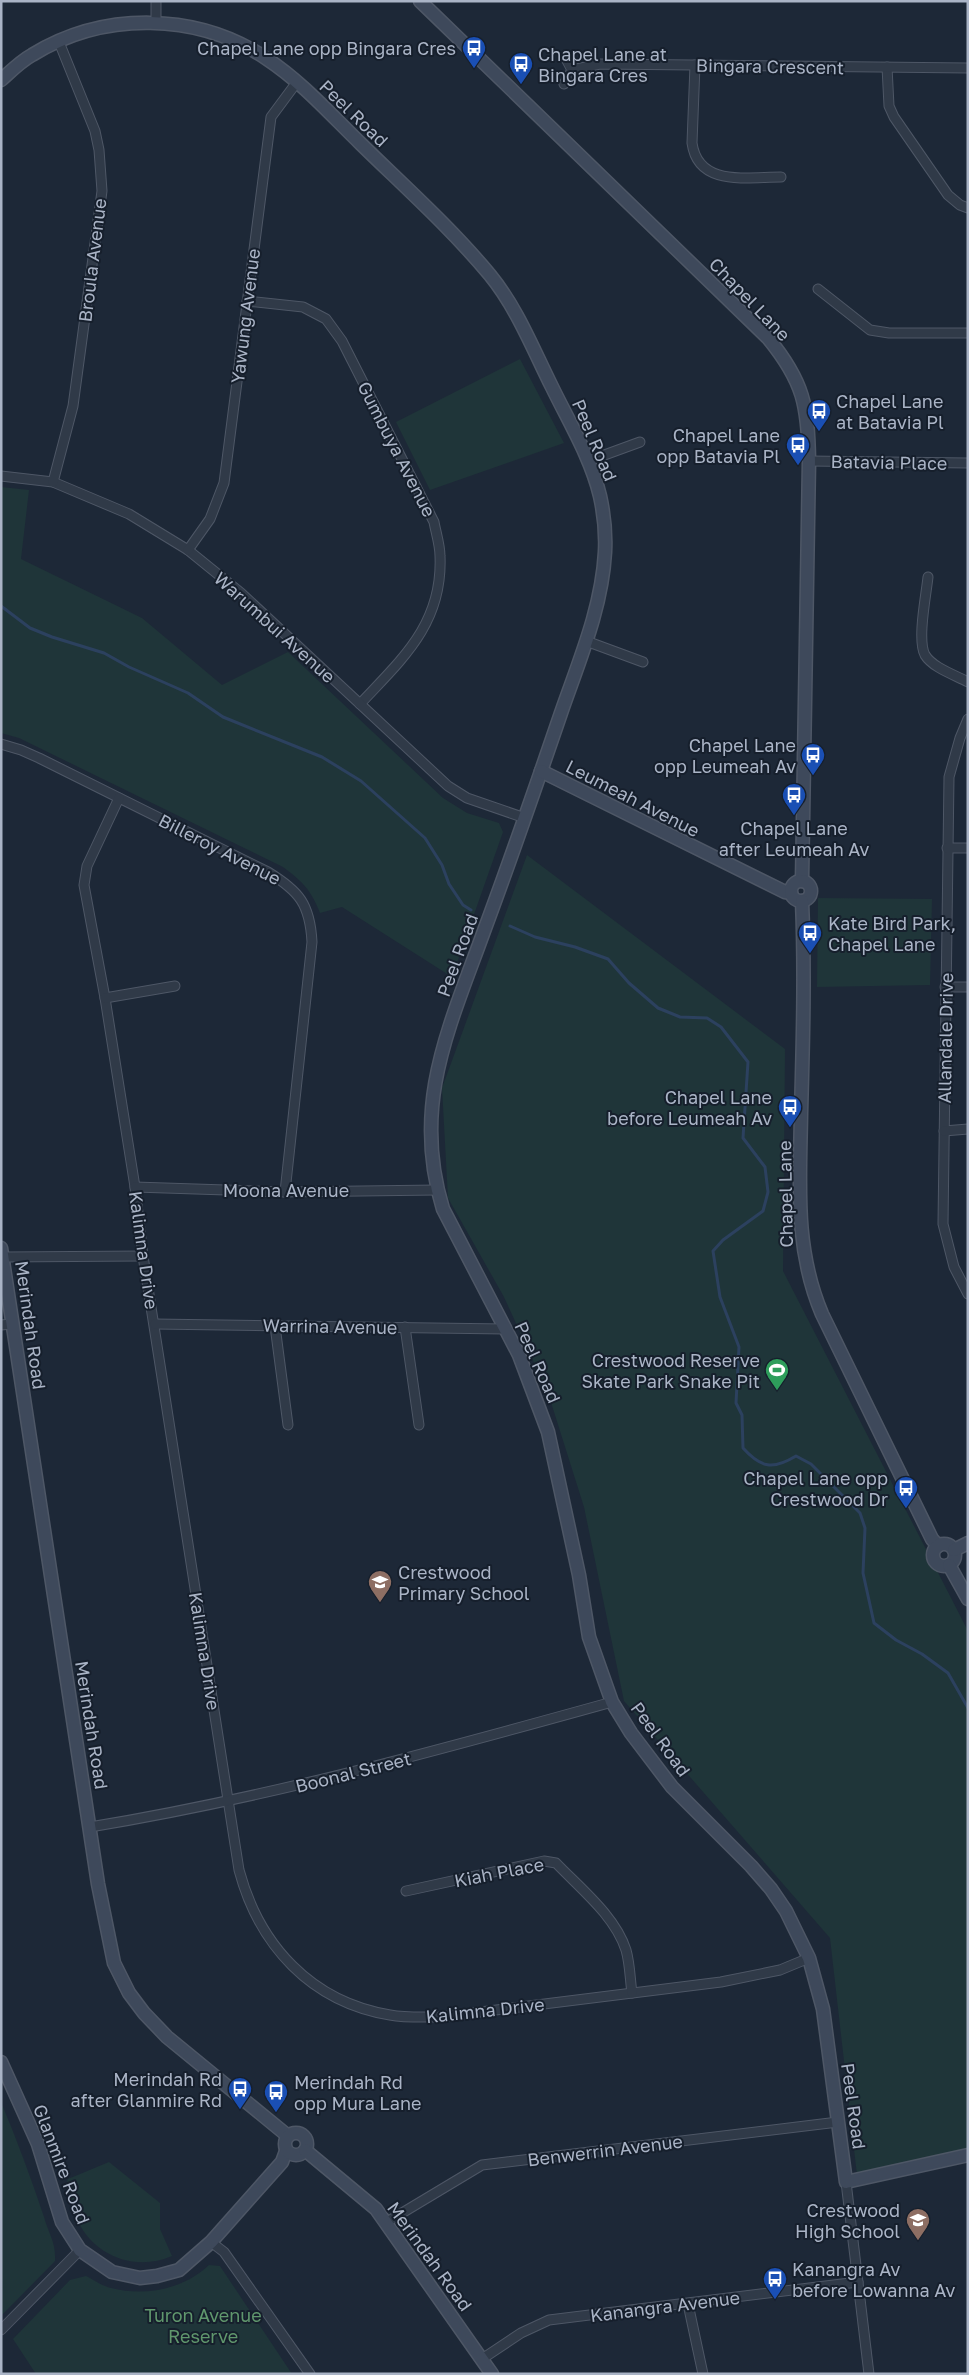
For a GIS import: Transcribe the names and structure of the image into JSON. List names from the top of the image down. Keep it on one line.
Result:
{"streets":{"street":["Bingara Crescent","Peel Road","Broula Avenue","Chapel Lane","Yawung Avenue","Gumbuya Avenue","Batavia Place","Warumbui Avenue","Leumeah Avenue","Billeroy Avenue","Allandale Drive","Moona Avenue","Kalimna Drive","Merindah Road","Warrina Avenue","Boonal Street","Kiah Place","Benwerrin Avenue","Glanmire Road","Kanangra Avenue"]},"crossings":[["Peel Road","Broula Avenue"],["Peel Road","Yawung Avenue"],["Peel Road","Warumbui Avenue"],["Peel Road","Leumeah Avenue"],["Peel Road","Moona Avenue"],["Peel Road","Kalimna Drive"],["Peel Road","Warrina Avenue"],["Peel Road","Boonal Street"],["Peel Road","Benwerrin Avenue"],["Broula Avenue","Warumbui Avenue"],["Chapel Lane","Batavia Place"],["Chapel Lane","Leumeah Avenue"],["Yawung Avenue","Gumbuya Avenue"],["Yawung Avenue","Warumbui Avenue"],["Gumbuya Avenue","Warumbui Avenue"],["Billeroy Avenue","Moona Avenue"],["Billeroy Avenue","Kalimna Drive"],["Moona Avenue","Kalimna Drive"],["Kalimna Drive","Warrina Avenue"],["Kalimna Drive","Boonal Street"],["Kalimna Drive","Kiah Place"],["Merindah Road","Boonal Street"],["Merindah Road","Benwerrin Avenue"],["Merindah Road","Glanmire Road"],["Merindah Road","Kanangra Avenue"]],"parks":["Turon Avenue Reserve"],"places":{"bus stop":["Chapel Lane opp Bingara Cres","Chapel Lane at Bingara Cres","Chapel Lane at Batavia Pl","Chapel Lane opp Batavia Pl","Chapel Lane opp Leumeah Av","Chapel Lane after Leumeah Av","Kate Bird Park, Chapel Lane","Chapel Lane before Leumeah Av","Chapel Lane opp Crestwood Dr","Merindah Rd after Glanmire Rd","Merindah Rd opp Mura Lane","Kanangra Av before Lowanna Av"],"sports":["Crestwood Reserve Skate Park Snake Pit"],"school or university":["Crestwood Primary School","Crestwood High School"]}}
